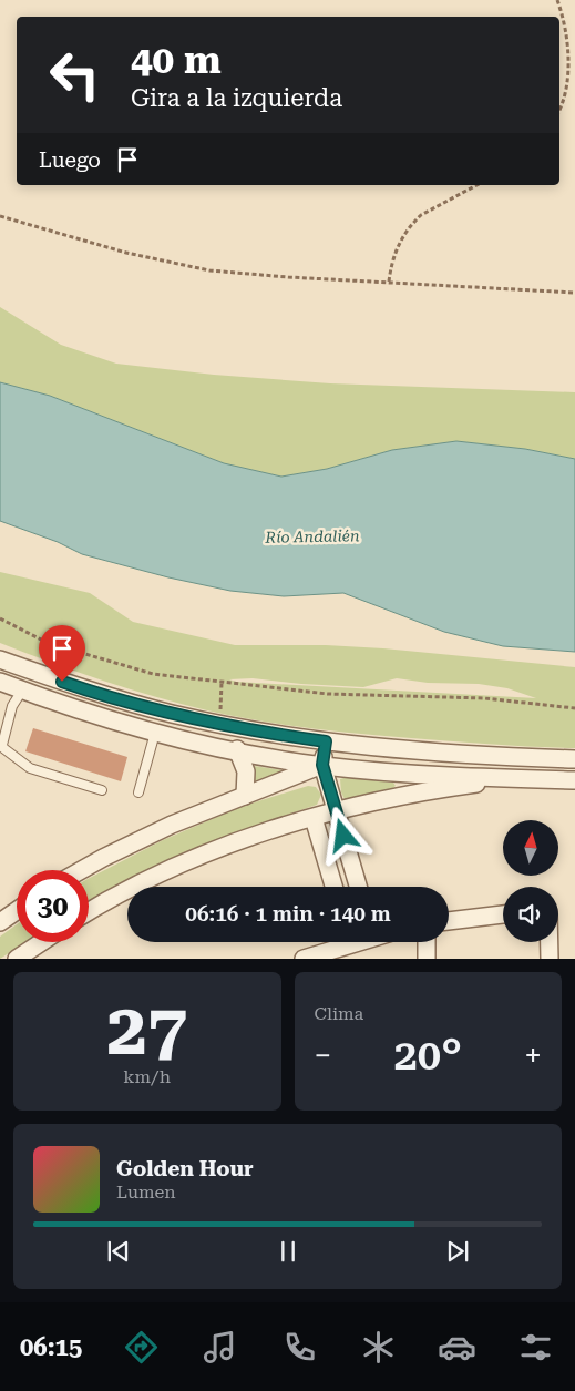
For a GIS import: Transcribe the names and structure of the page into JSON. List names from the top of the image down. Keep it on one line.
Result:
{"water":["Río Andalién"],"north":"top","page":{"turn":["40 m","Gira a la izquierda"],"then":"Luego","limit":"30","trip":"06:16 · 1 min · 140 m","tile":[["27","km/h"],"Clima"],"heat":["−","20°","+"],"song":["Golden Hour","Lumen"],"tabs":"06:15"}}
